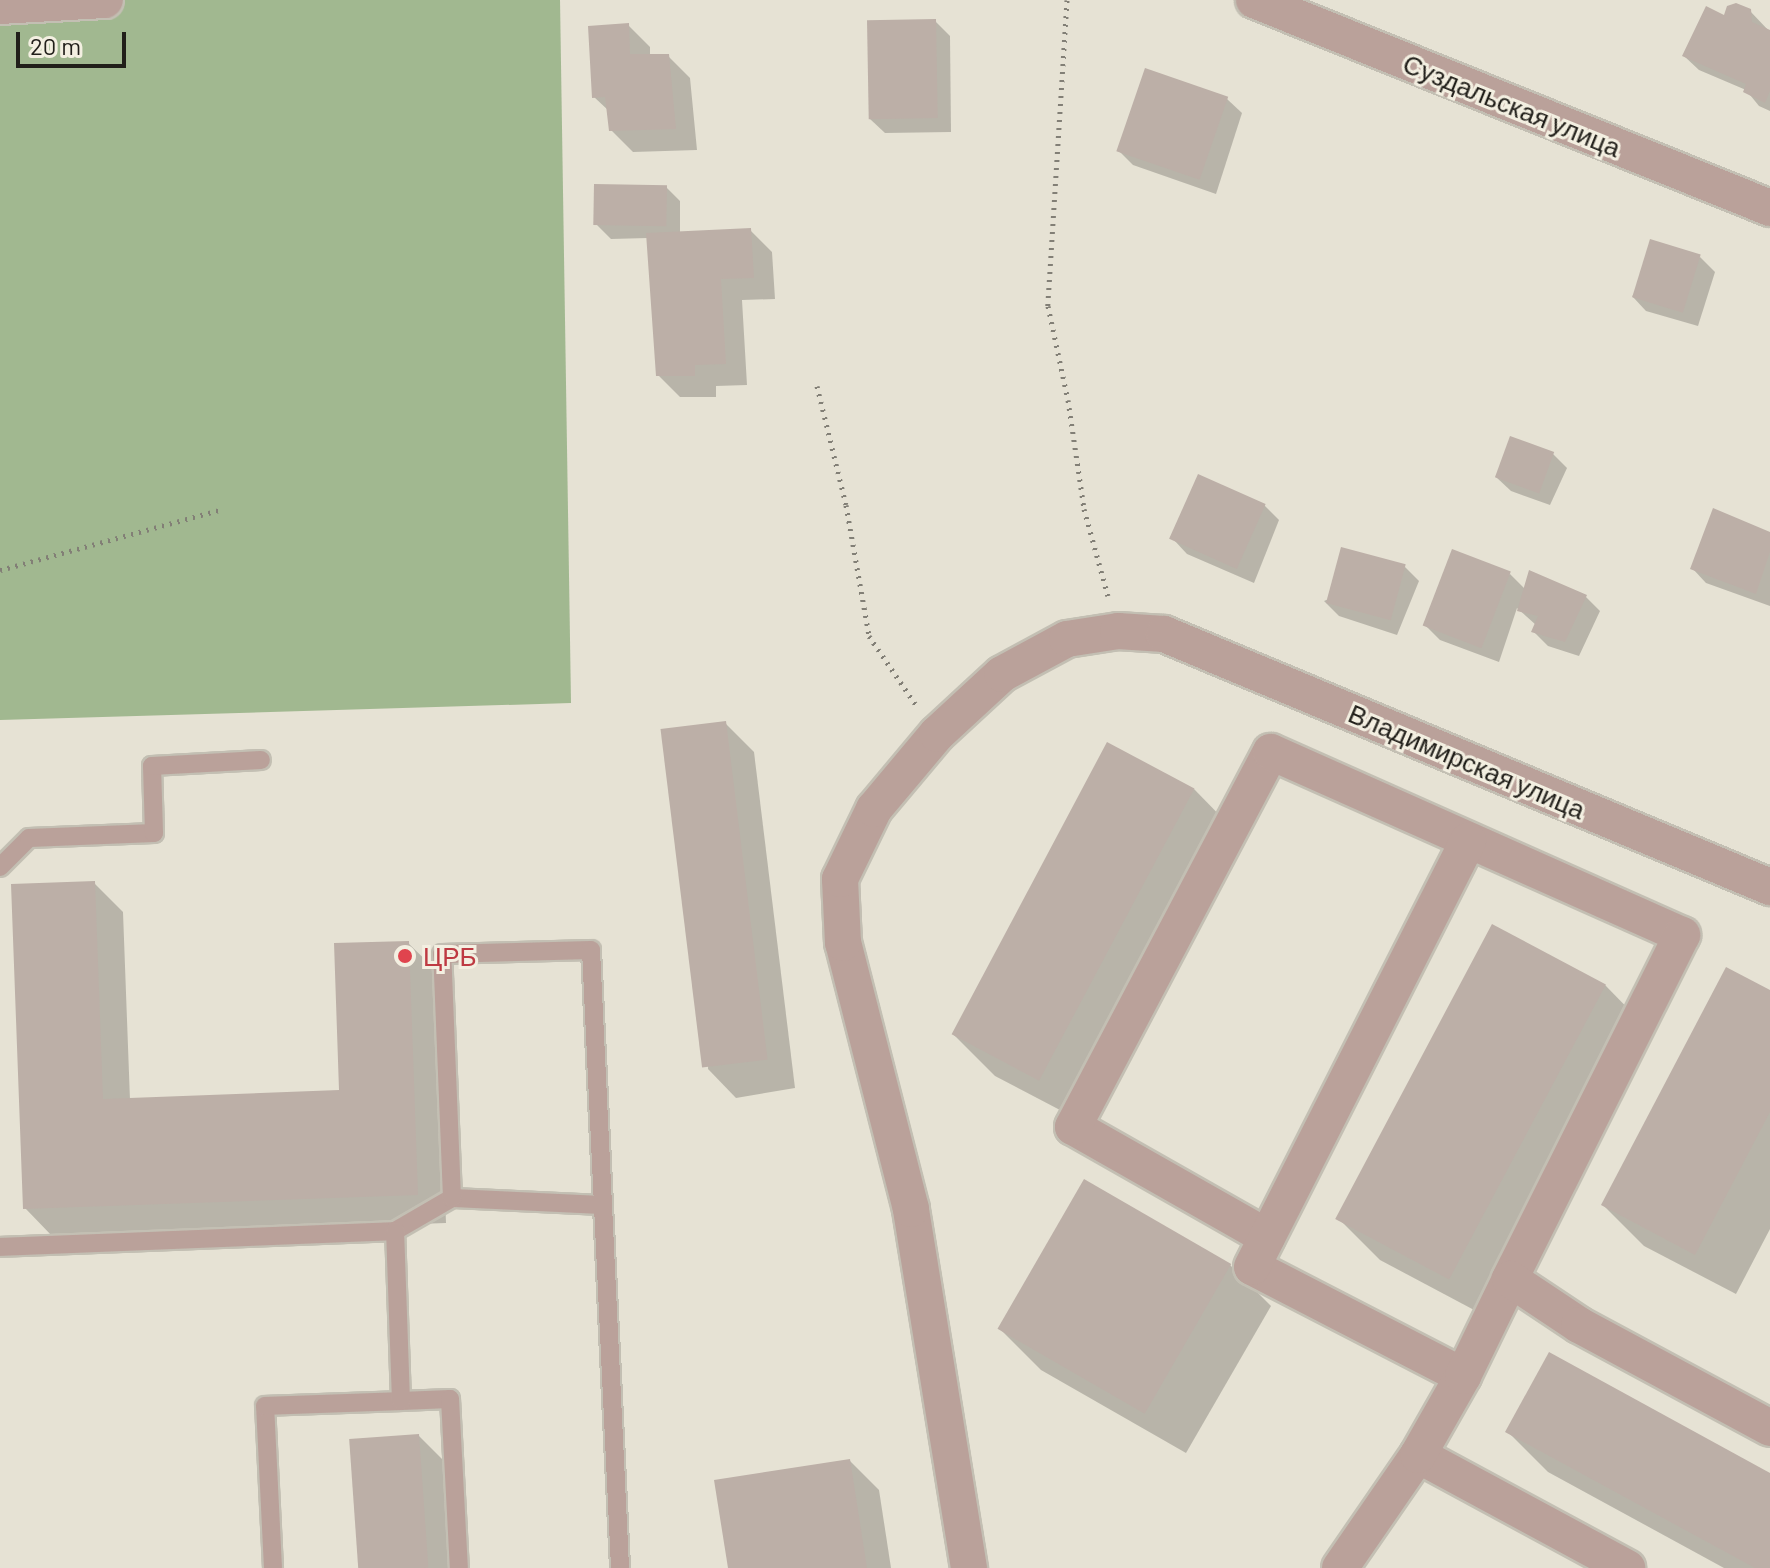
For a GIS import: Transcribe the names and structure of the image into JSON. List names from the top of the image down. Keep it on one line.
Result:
{"streets":{"street":["Суздальская улица","Владимирская улица"]},"places":["ЦРБ"],"scale_bar":"20 m"}
